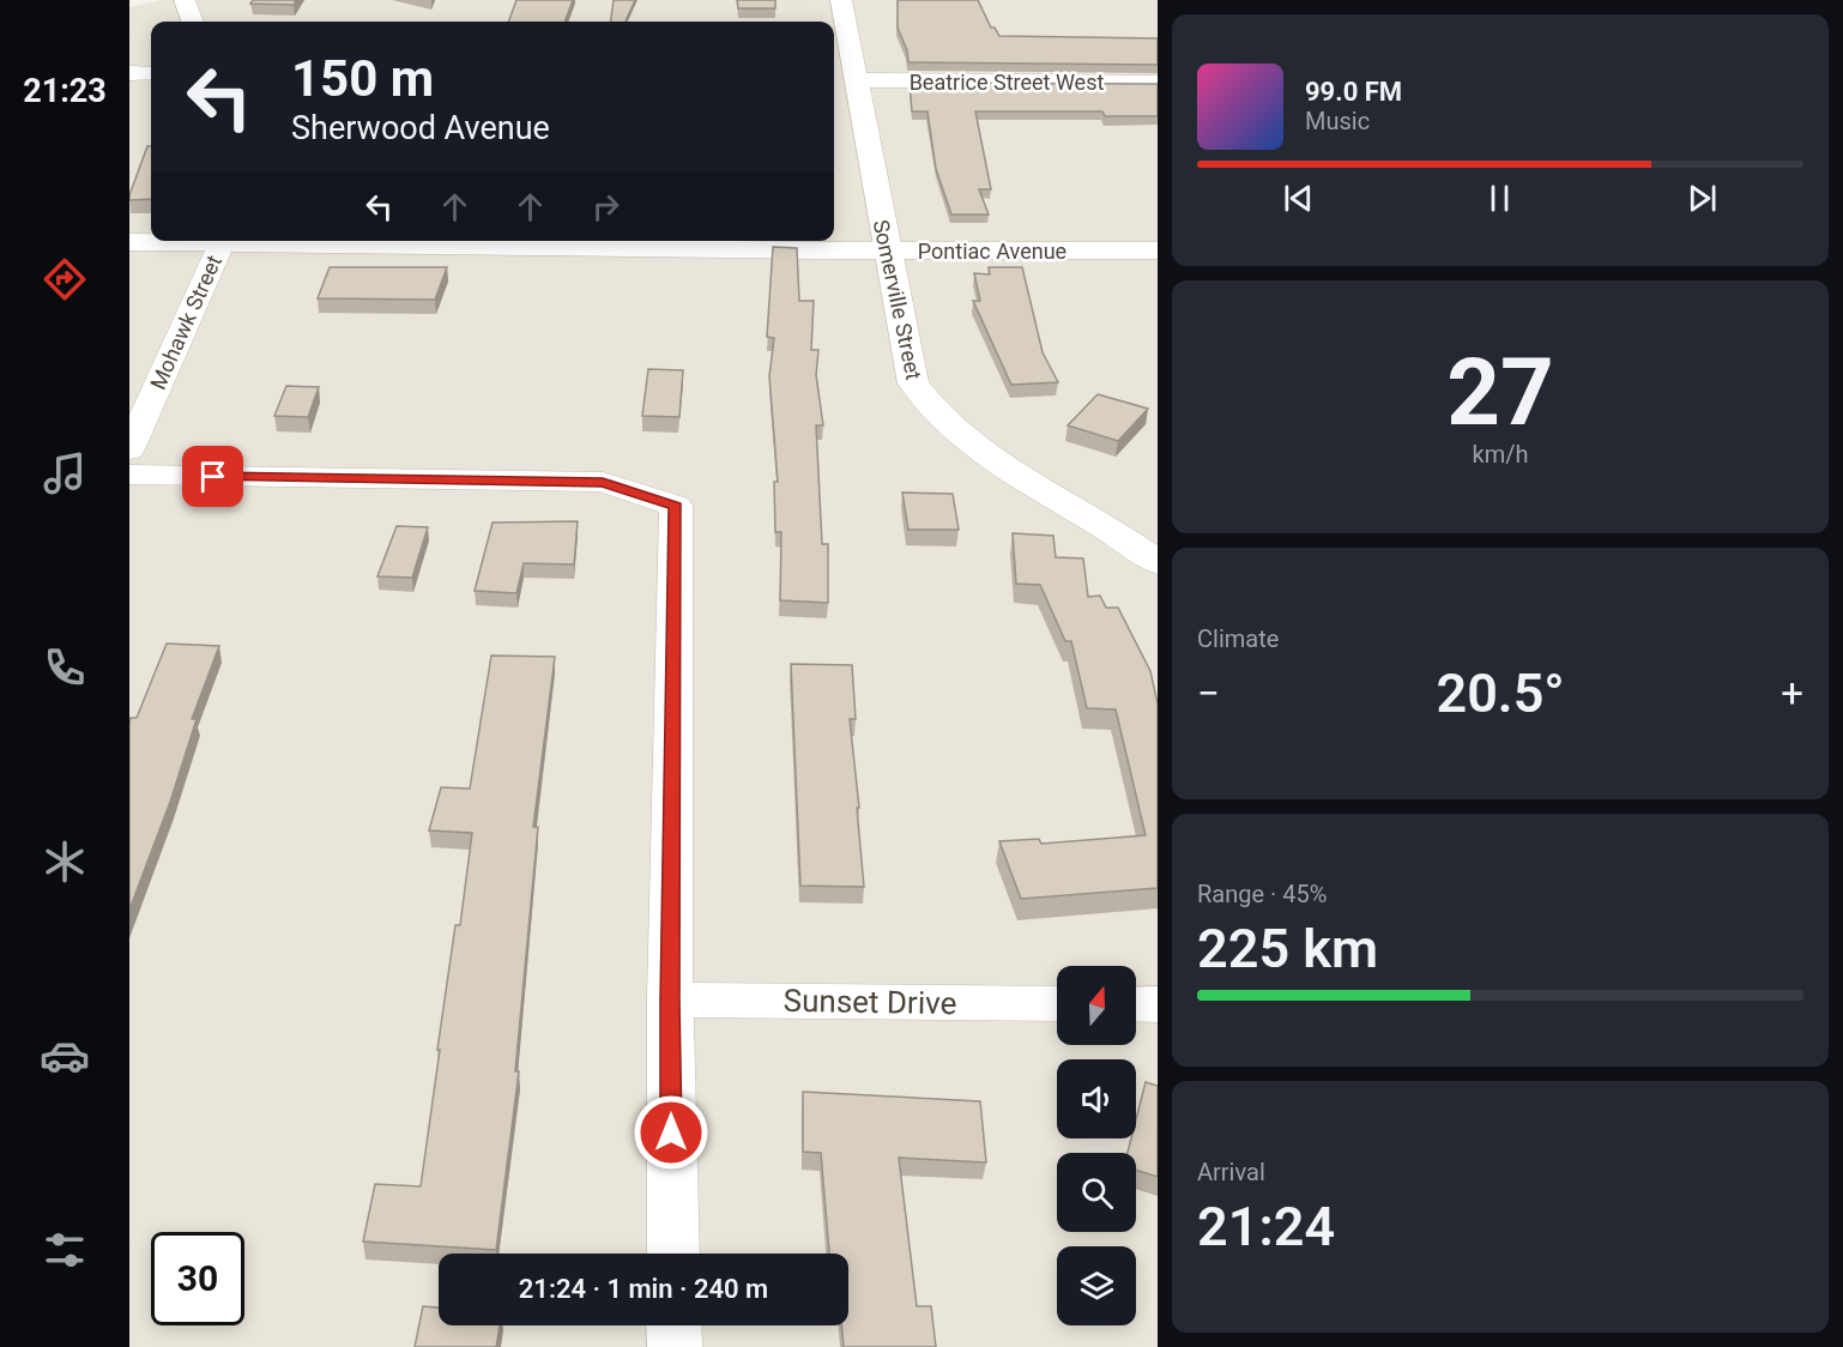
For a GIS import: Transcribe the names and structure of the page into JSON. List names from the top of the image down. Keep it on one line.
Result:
{"streets":{"street":["Beatrice Street West","Pontiac Avenue","Somerville Street","Mohawk Street","Sunset Drive"]},"crossings":[["Beatrice Street West","Somerville Street"],["Pontiac Avenue","Somerville Street"]],"north":"top","page":{"tabs":"21:23","turn":["150 m","Sherwood Avenue"],"song":["99.0 FM","Music"],"tile":[["27","km/h"],"Climate",["Range · 45%","225 km"],["Arrival","21:24"]],"heat":["−","20.5°","+"],"limit":"30","trip":"21:24 · 1 min · 240 m"}}
